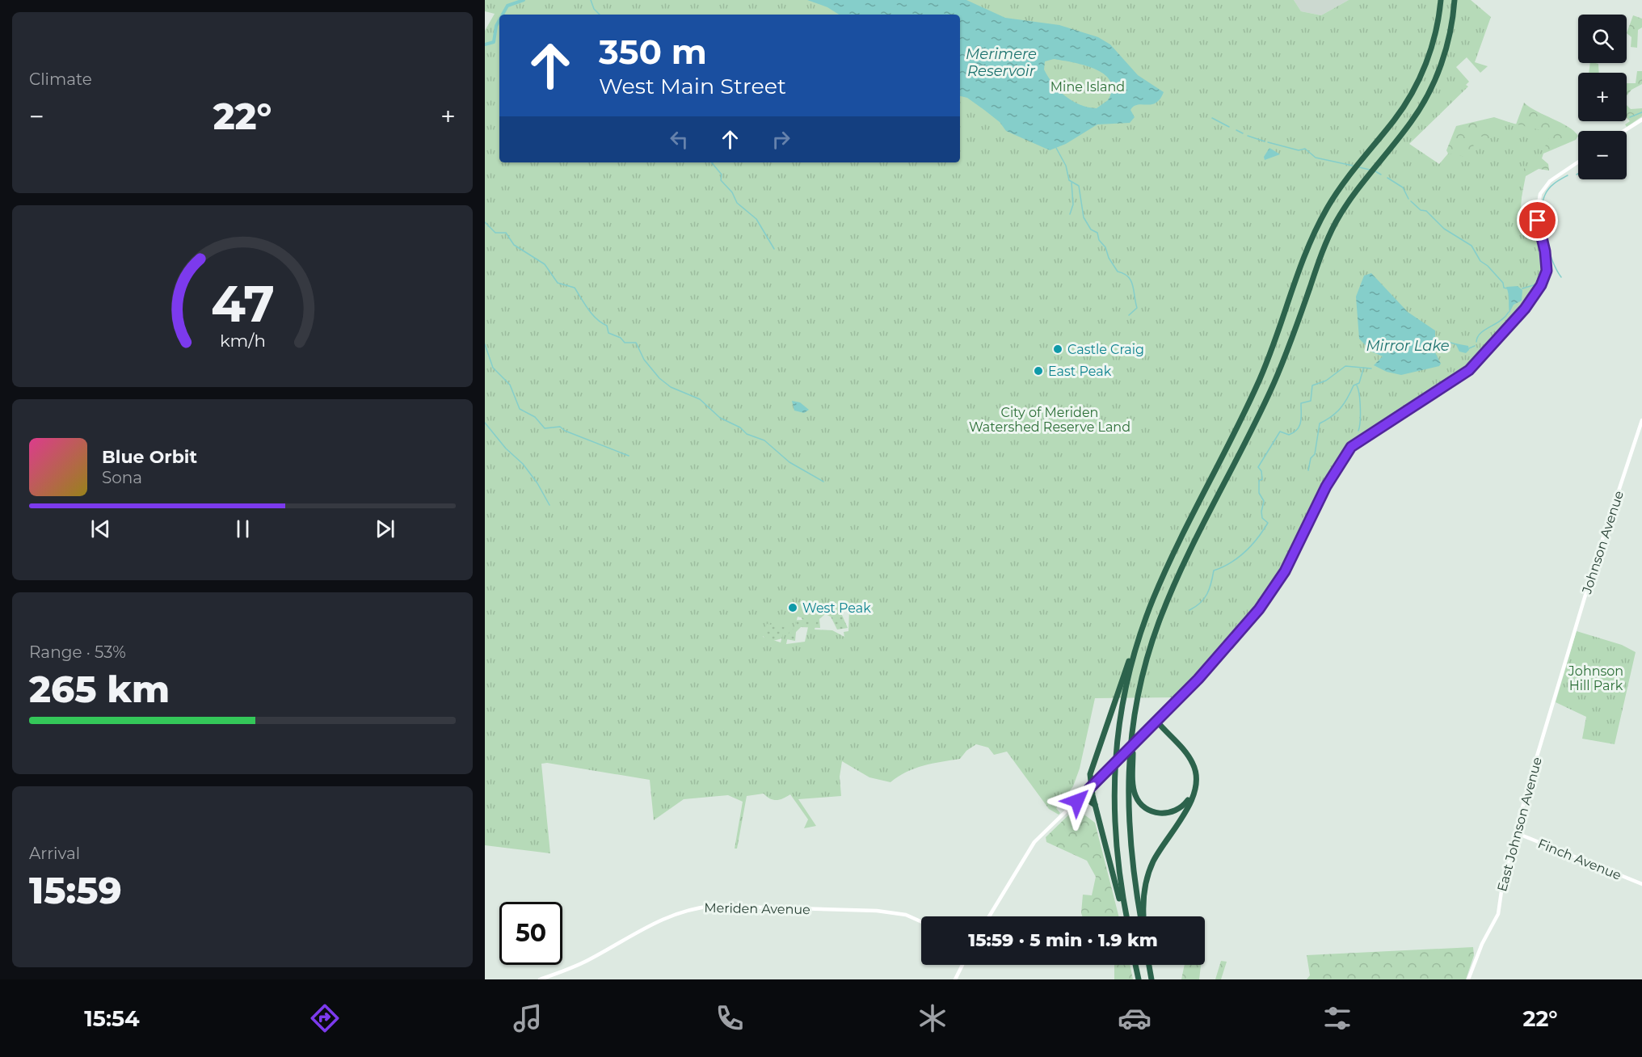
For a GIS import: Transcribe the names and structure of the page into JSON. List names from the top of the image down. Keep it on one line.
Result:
{"streets":{"main road":["Johnson Avenue","East Johnson Avenue","Finch Avenue","Meriden Avenue"]},"crossings":[["Johnson Avenue","East Johnson Avenue"],["East Johnson Avenue","Finch Avenue"]],"water":["Merimere Reservoir","Mirror Lake"],"parks":["Mine Island","City of Meriden Watershed Reserve Land","Johnson Hill Park"],"places":["Castle Craig","East Peak","West Peak"],"page":{"tile":["Climate",["Range · 53%","265 km"],["Arrival","15:59"]],"map_buttons":["+","−"],"turn":["350 m","West Main Street"],"heat":["−","22°","+"],"song":["Blue Orbit","Sona"],"limit":"50","trip":"15:59 · 5 min · 1.9 km","tabs":["15:54","22°"],"gauge":["47","km/h"]}}
